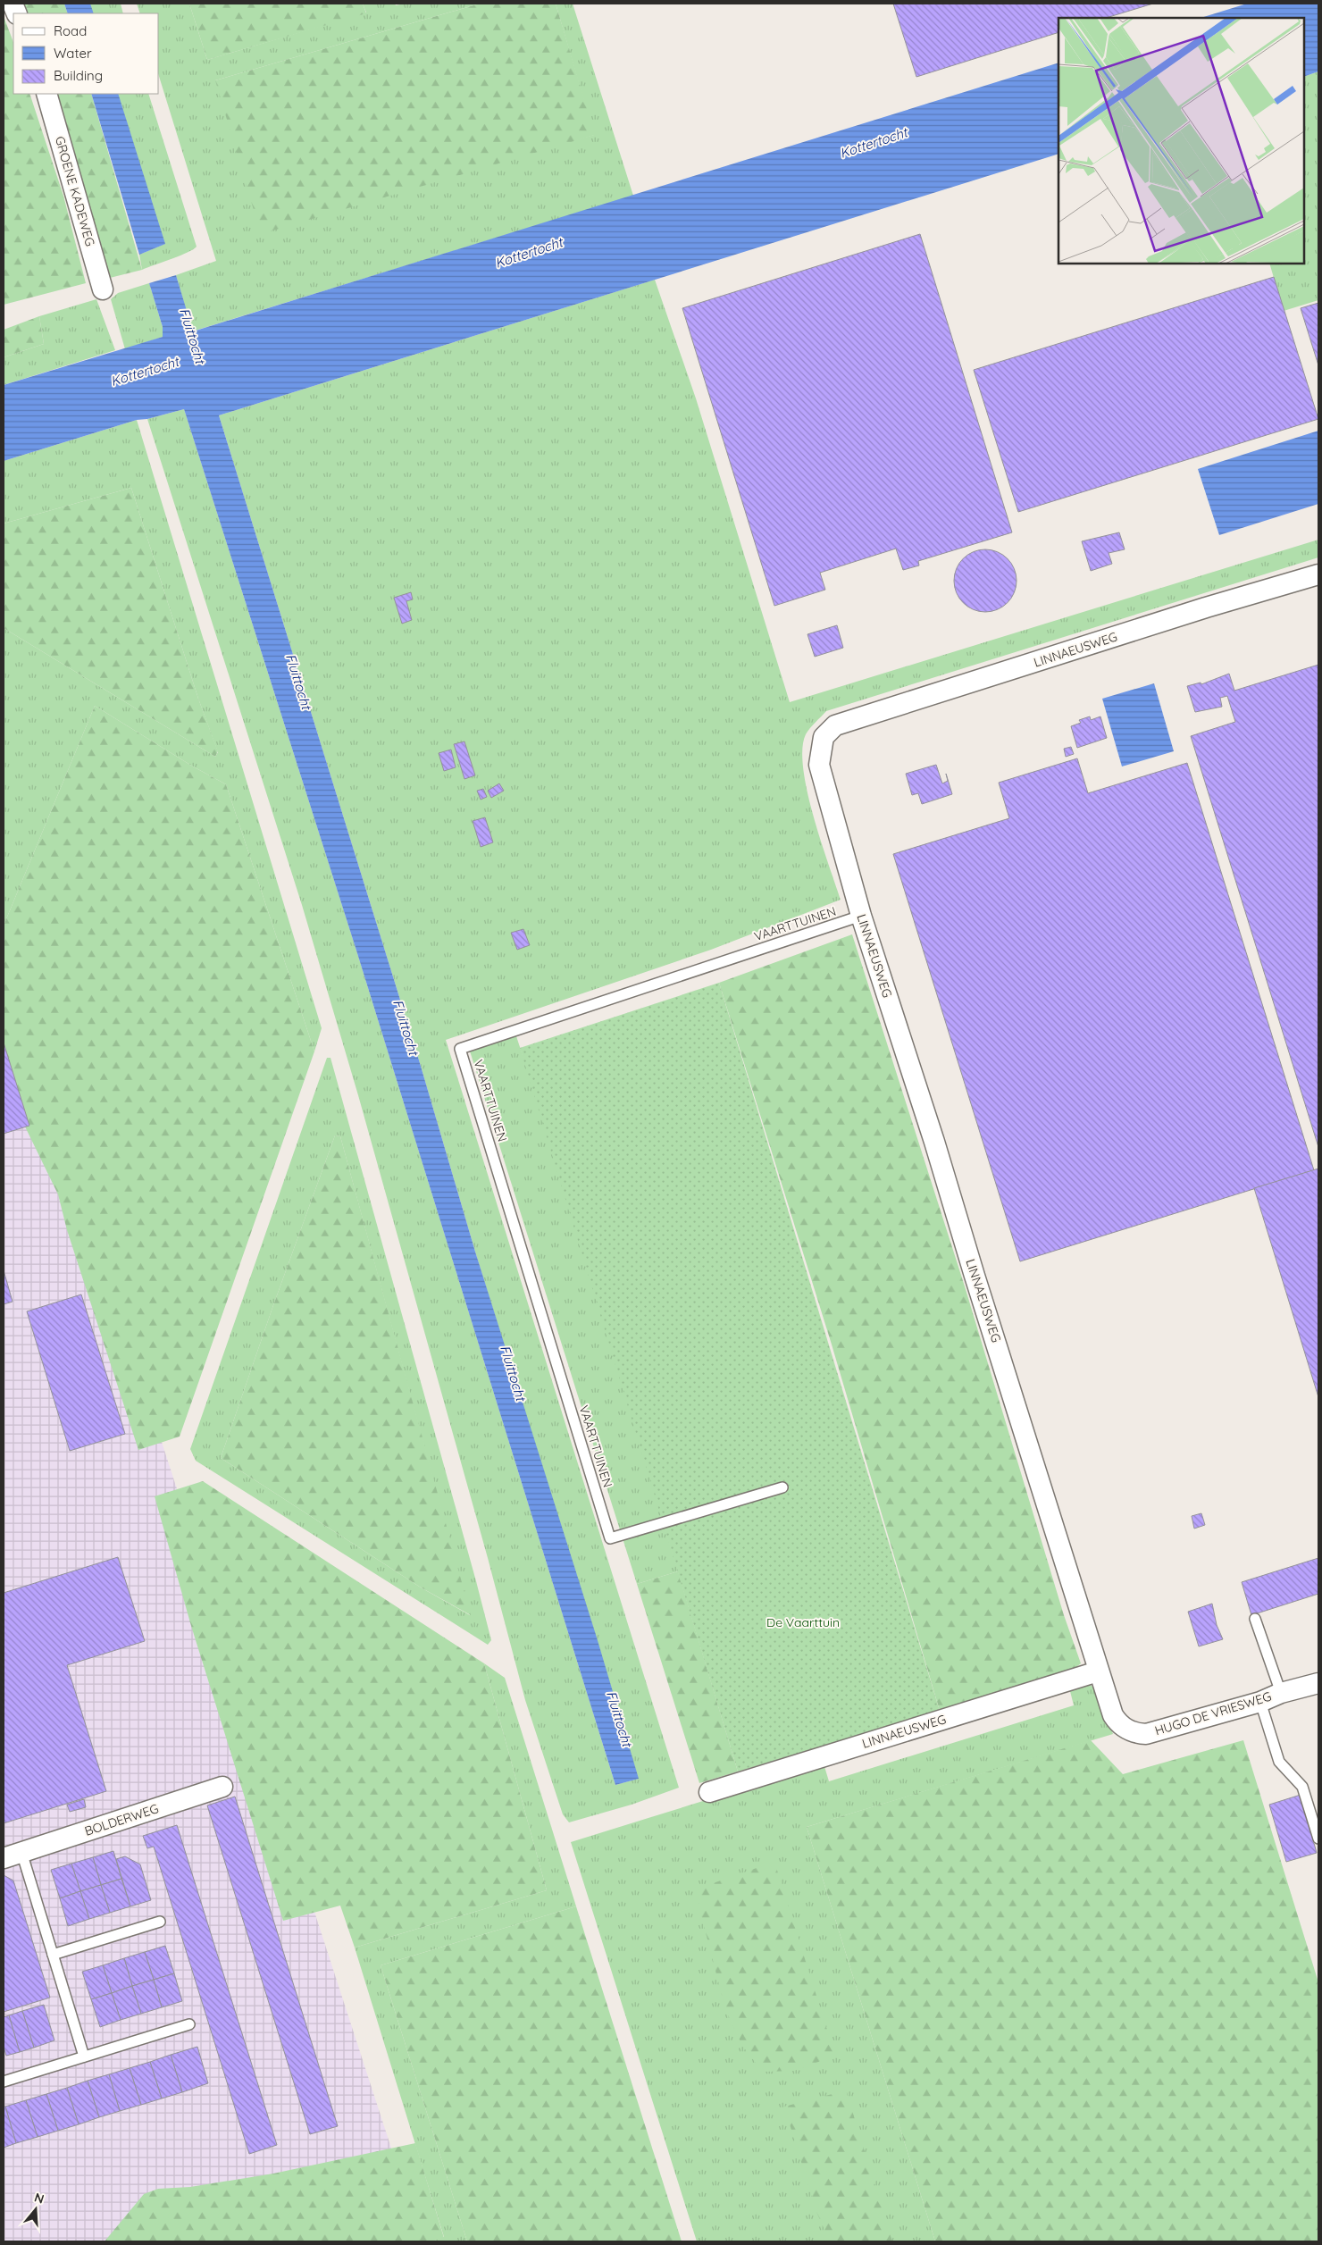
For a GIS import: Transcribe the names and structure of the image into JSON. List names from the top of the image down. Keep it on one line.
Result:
{"streets":{"street":["GROENE KADEWEG","LINNAEUSWEG","HUGO DE VRIESWEG","BOLDERWEG"],"lane":["VAARTTUINEN"]},"crossings":[["LINNAEUSWEG","VAARTTUINEN"],["LINNAEUSWEG","HUGO DE VRIESWEG"]],"water":["Kottertocht","Fluittocht"],"parks":["De Vaarttuin"],"legend":["Road","Water","Building"],"north":"top"}
